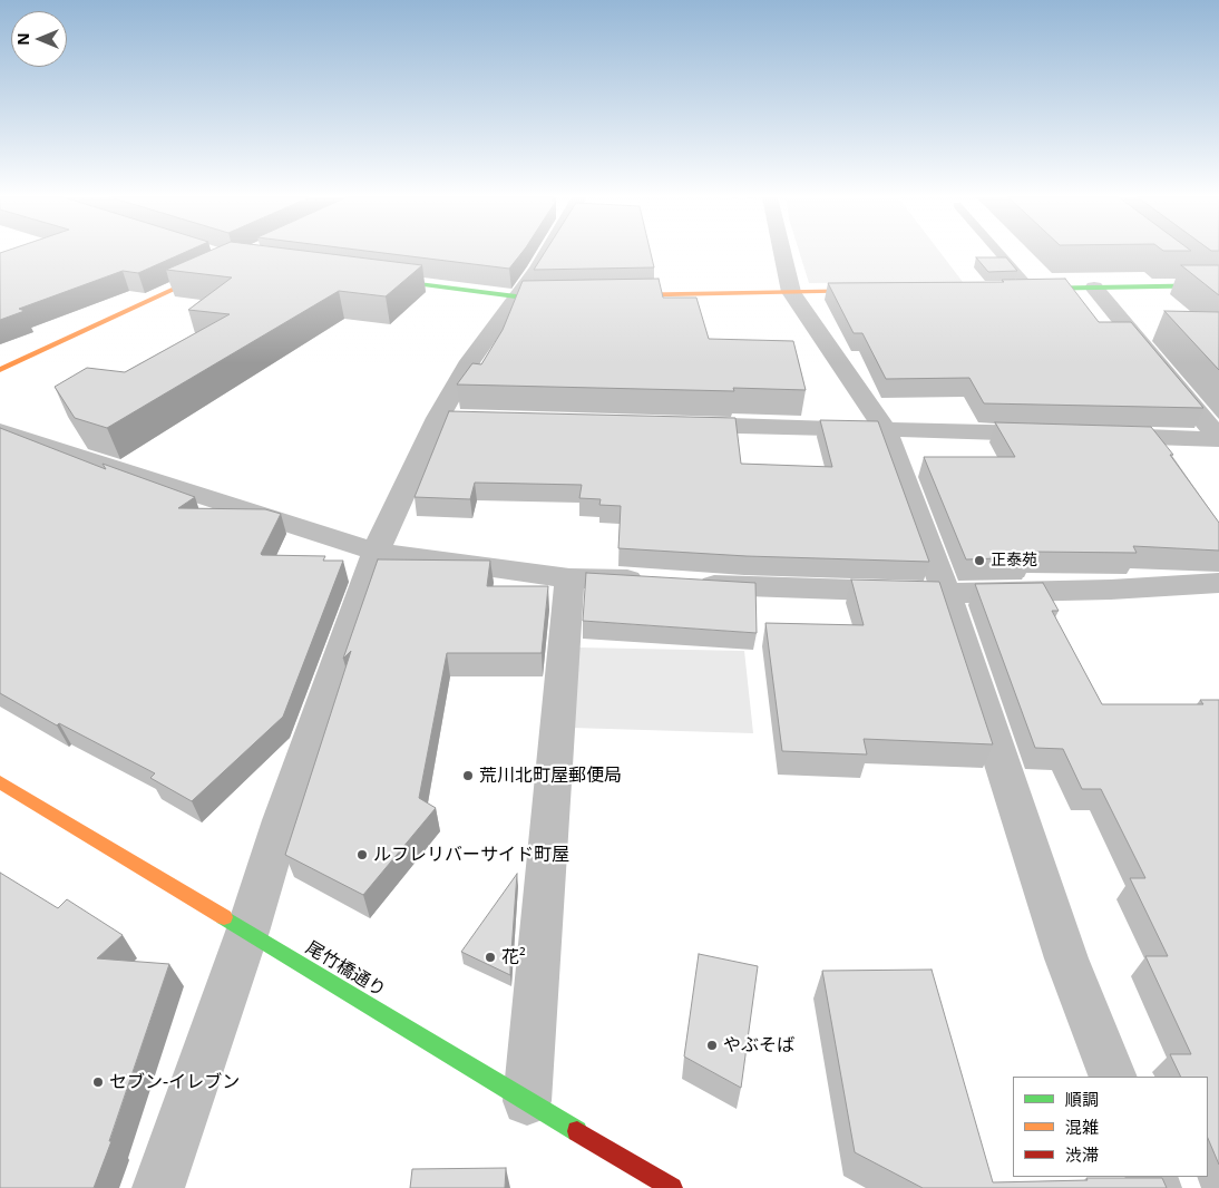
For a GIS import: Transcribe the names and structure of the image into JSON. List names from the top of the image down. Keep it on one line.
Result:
{"streets":{"street":["尾竹橋通り"]},"places":["正泰苑","荒川北町屋郵便局","ルフレリバーサイド町屋","花²","やぶそば","セブン-イレブン"],"legend":["順調","混雑","渋滞"],"north":"left"}
